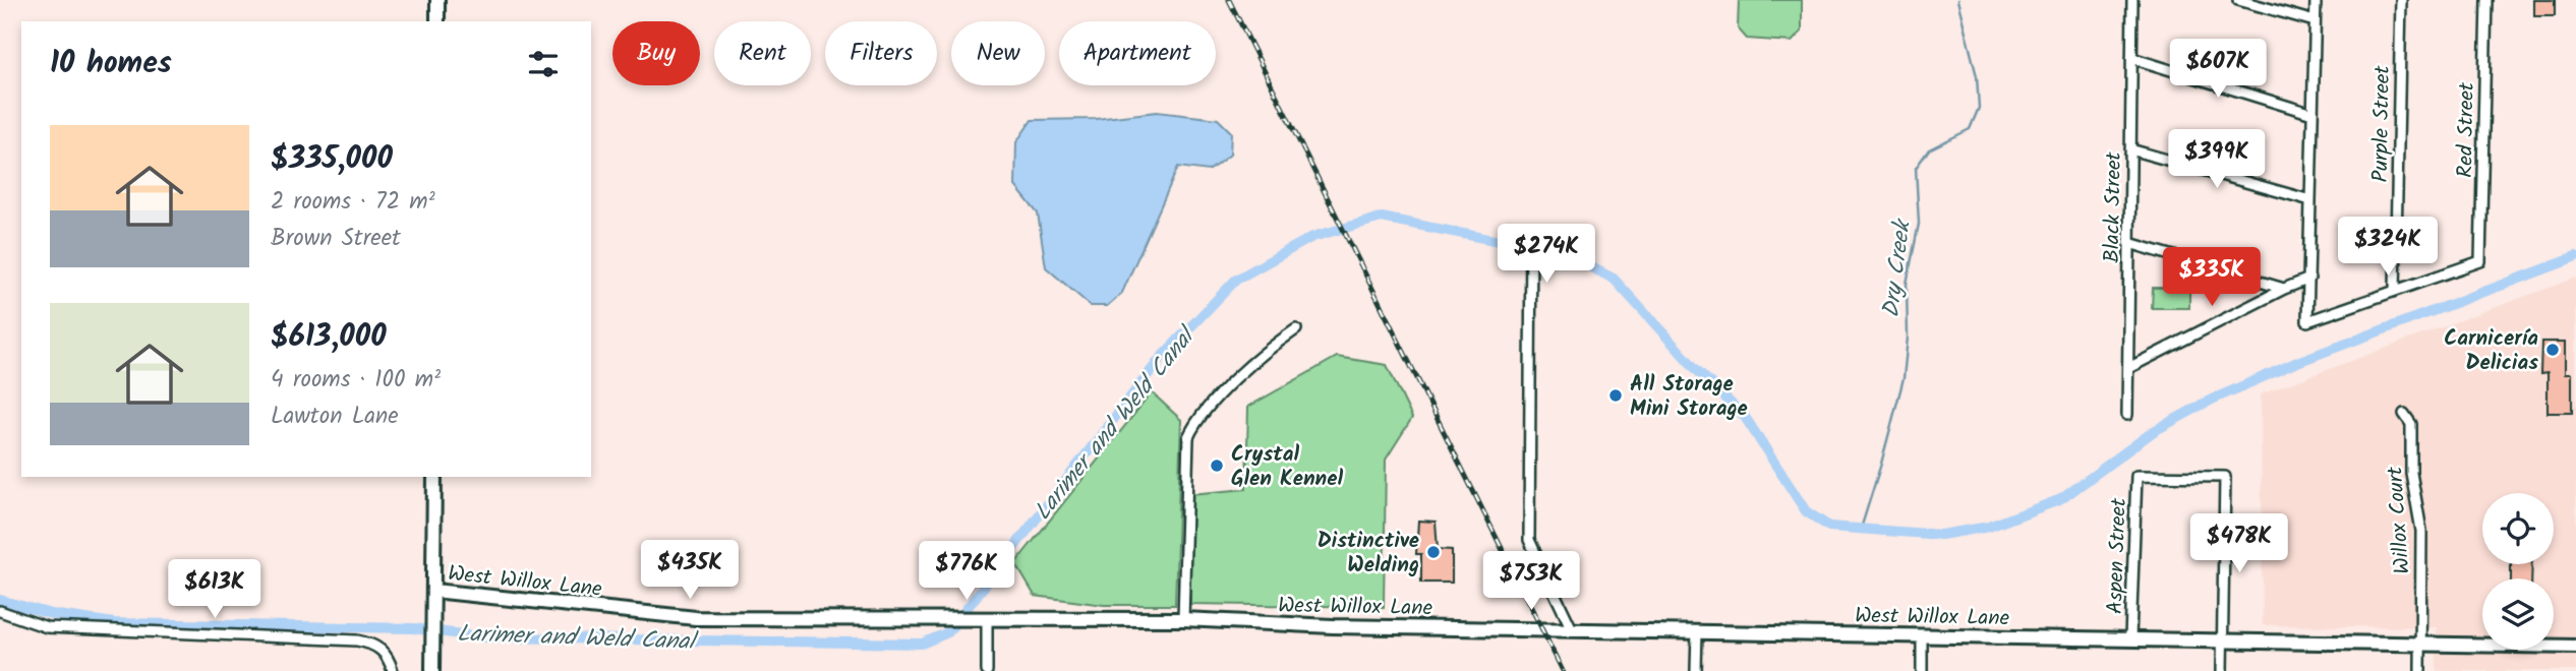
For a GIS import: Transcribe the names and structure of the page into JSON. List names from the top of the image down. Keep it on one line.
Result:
{"streets":{"main road":["West Willox Lane"],"street":["Purple Street","Red Street","Black Street","Willox Court","Aspen Street"]},"crossings":[["Purple Street","Red Street"],["Willox Court","West Willox Lane"],["Aspen Street","West Willox Lane"]],"water":["Dry Creek","Larimer and Weld Canal"],"places":["Carnicería Delicias","All Storage Mini Storage","Crystal Glen Kennel","Distinctive Welding"],"page":{"chip":["Buy","Rent","Filters","New","Apartment"],"heading":"10 homes","price":["$607K","$399K","$324K","$274K","$335K","$478K","$435K","$776K","$753K","$613K"],"list":[{"name":"$335,000","note":"2 rooms · 72 m² · Brown Street"},{"name":"$613,000","note":"4 rooms · 100 m² · Lawton Lane"}]}}
